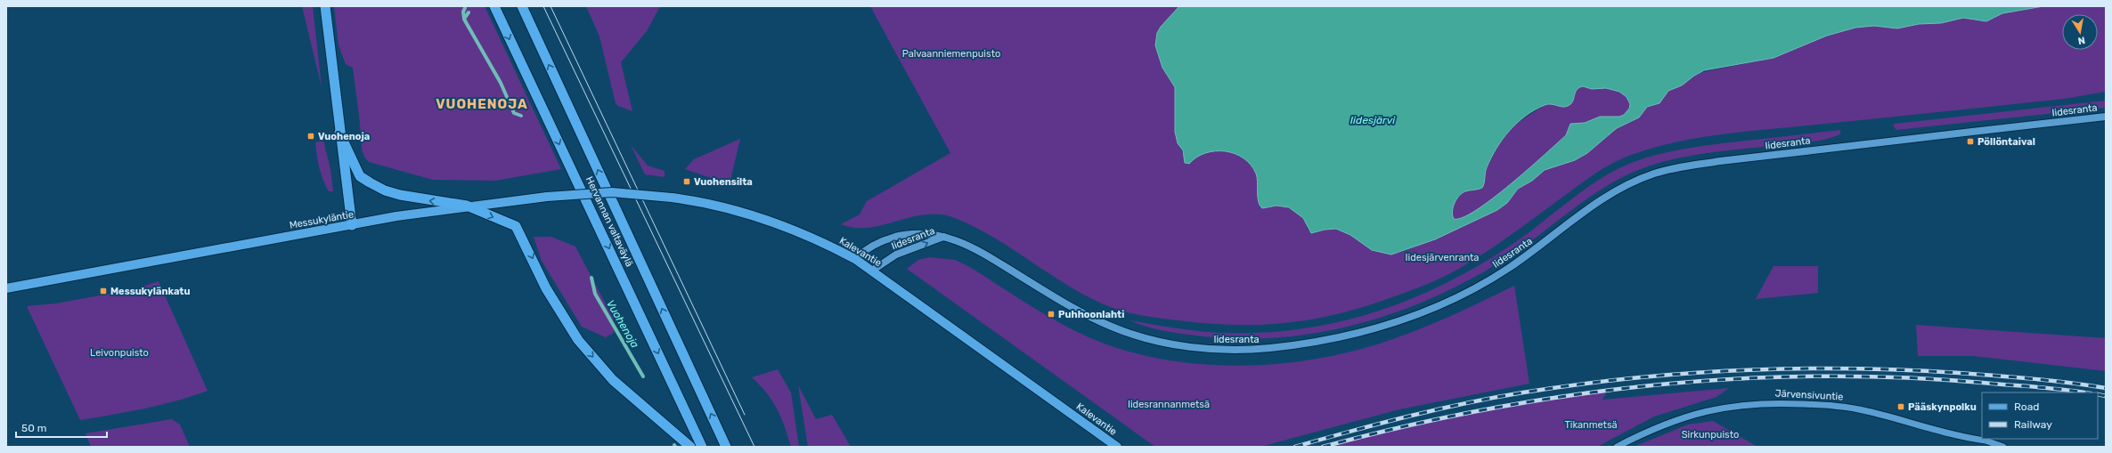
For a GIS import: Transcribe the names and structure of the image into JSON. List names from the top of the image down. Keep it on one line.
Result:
{"streets":{"highway":["Hervannan valtaväylä"],"main road":["Iidesranta","Messukyläntie","Kalevantie"],"street":["Järvensivuntie"]},"crossings":[["Iidesranta","Kalevantie"],["Messukyläntie","Kalevantie"]],"districts":["VUOHENOJA"],"water":["Iidesjärvi","Vuohenoja"],"parks":["Palvaanniemenpuisto","Iidesjärvenranta","Leivonpuisto","Iidesrannanmetsä","Tikanmetsä","Sirkunpuisto"],"places":{"transit":["Vuohenoja","Pöllöntaival","Vuohensilta","Messukylänkatu","Puhhoonlahti","Pääskynpolku"]},"legend":["Road","Railway"],"scale_bar":"50 m","north":"bottom"}
